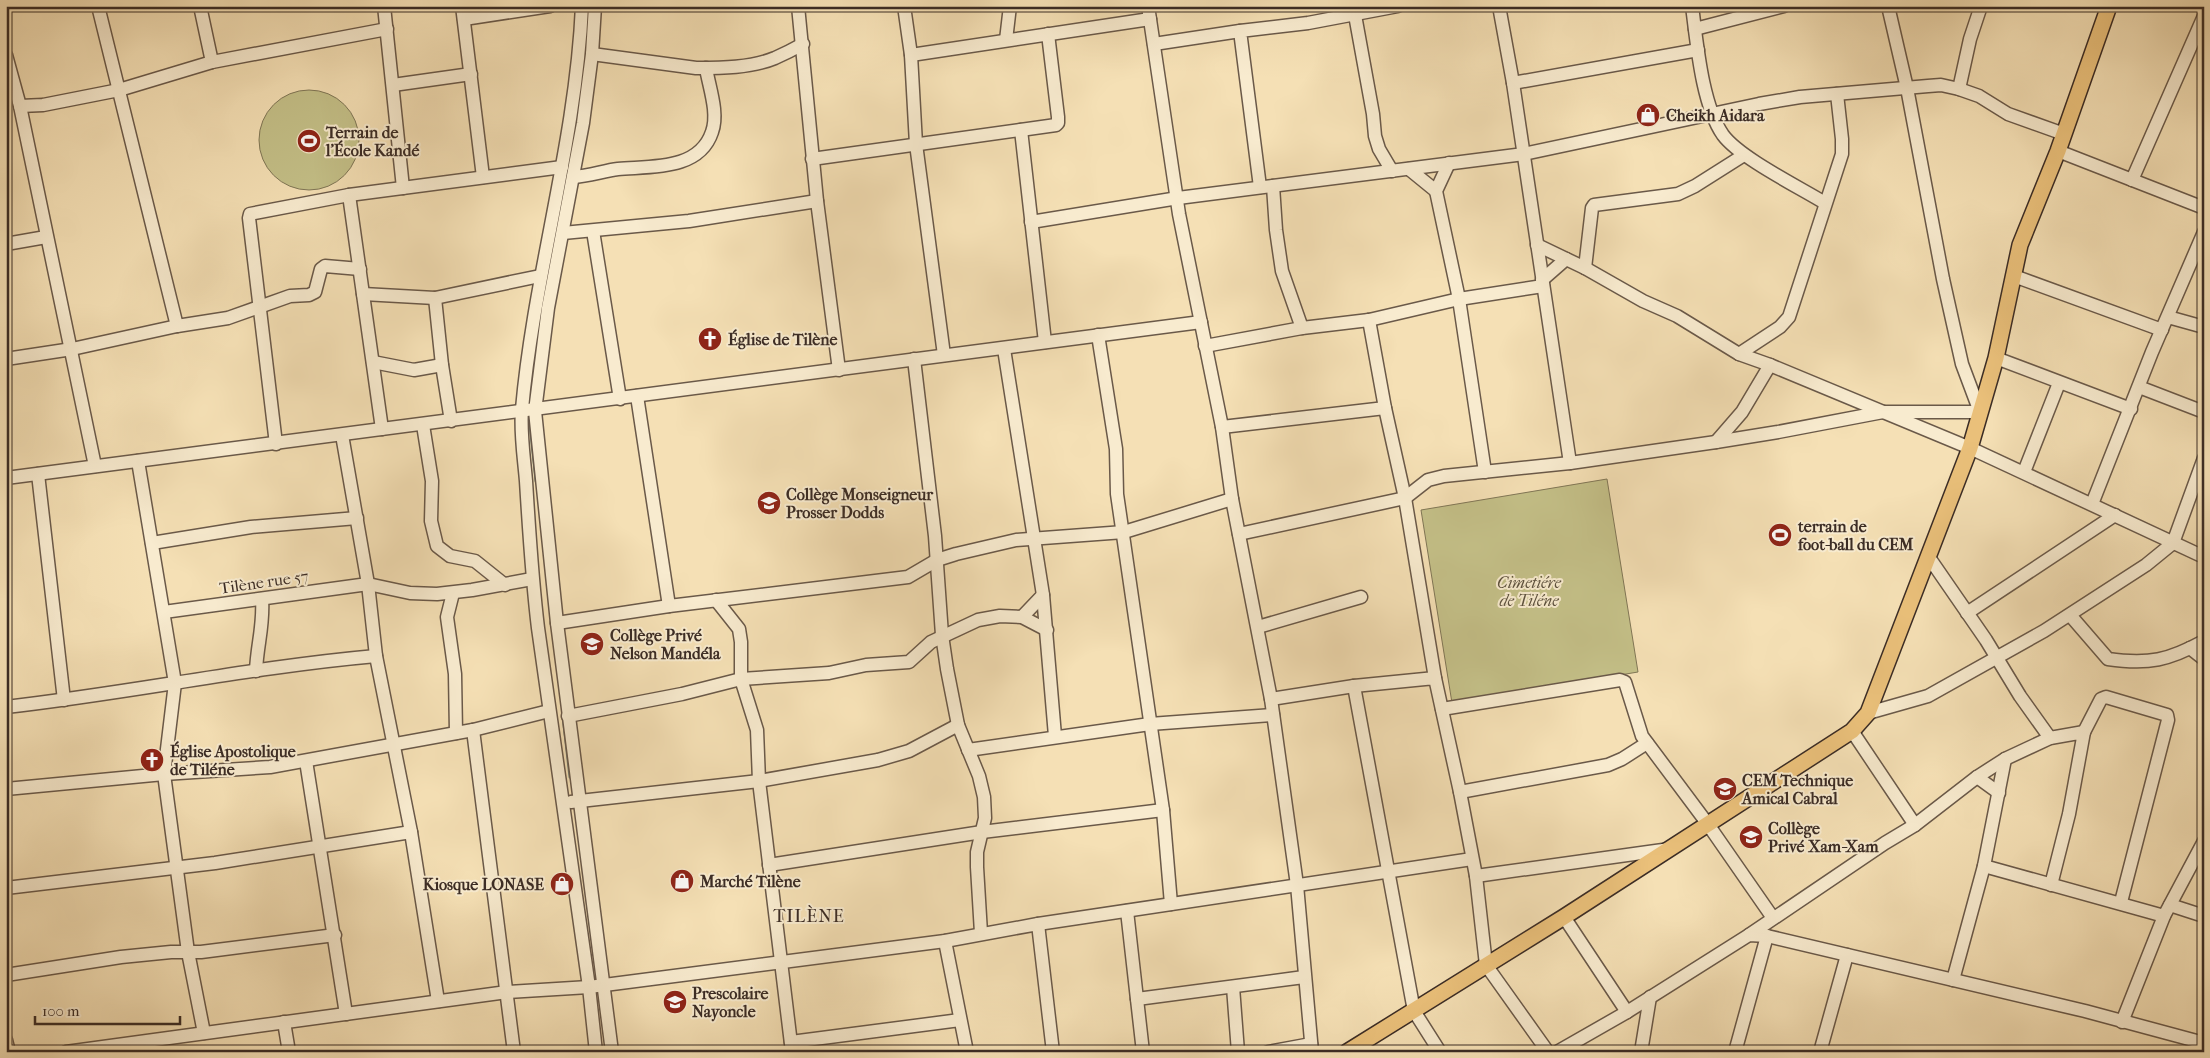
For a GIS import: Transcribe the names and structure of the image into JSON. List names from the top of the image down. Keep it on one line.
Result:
{"streets":{"street":["Tilène rue 57"]},"districts":["TILÈNE"],"parks":["Cimetiére de Tiléne"],"places":{"shop":["Cheikh Aidara","Marché Tilène","Kiosque LONASE"],"sports":["Terrain de l'École Kandé","terrain de foot-ball du CEM"],"church":["Église de Tilène","Église Apostolique de Tiléne"],"school or university":["Collège Monseigneur Prosser Dodds","Collège Privé Nelson Mandéla","CEM Technique Amical Cabral","Collège Privé Xam-Xam","Prescolaire Nayoncle"]},"scale_bar":"100 m"}
